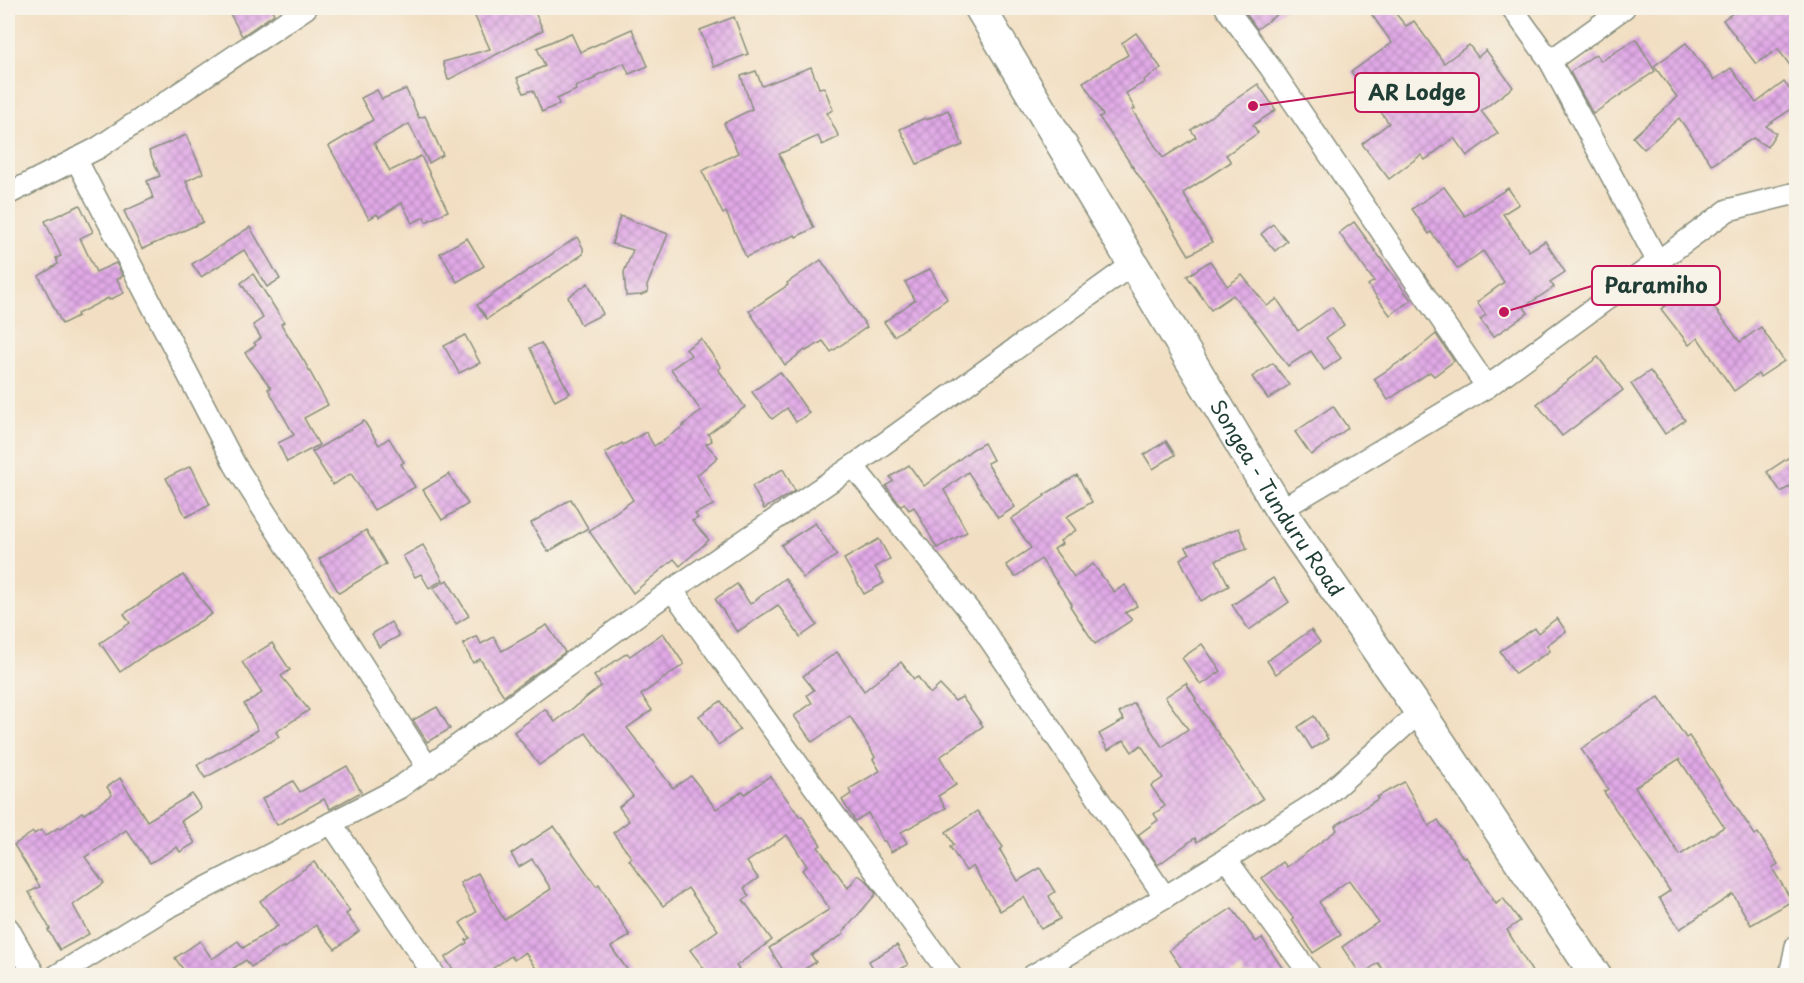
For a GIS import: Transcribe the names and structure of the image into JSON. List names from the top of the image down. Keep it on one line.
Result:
{"streets":{"highway":["Songea - Tunduru Road"]},"places":["AR Lodge","Paramiho"]}
